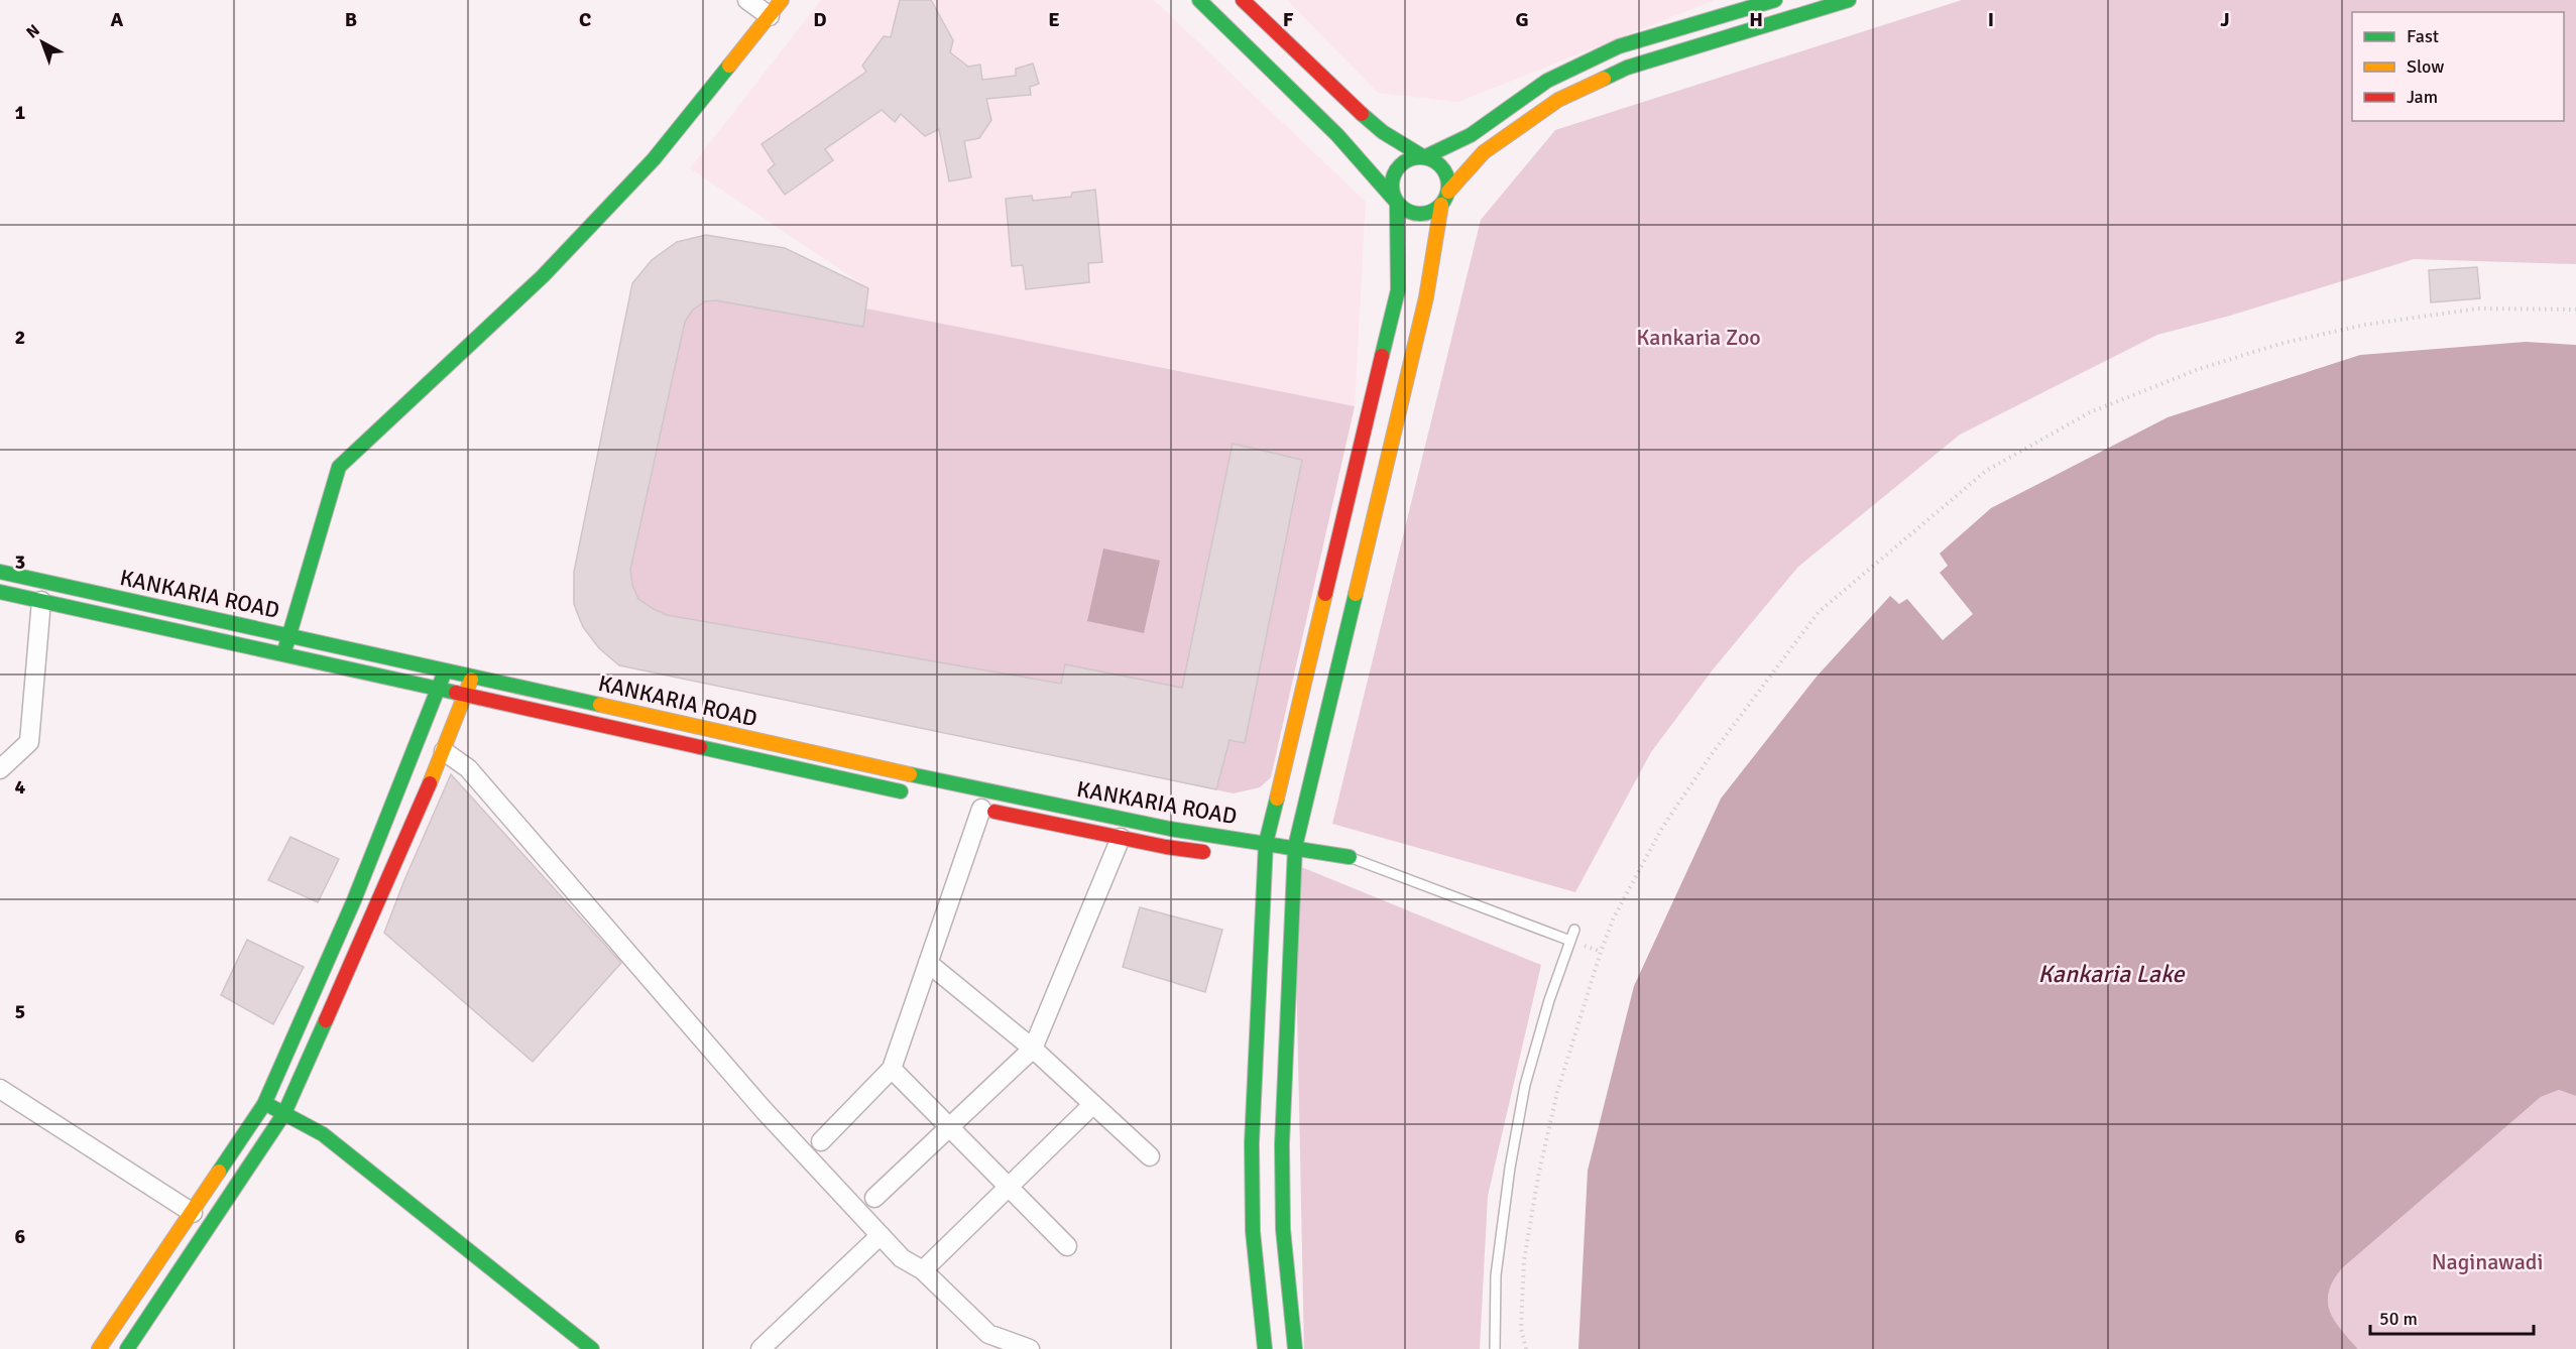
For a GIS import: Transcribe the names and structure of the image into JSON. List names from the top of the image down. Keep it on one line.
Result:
{"streets":{"main road":["KANKARIA ROAD"]},"water":["Kankaria Lake"],"parks":["Kankaria Zoo","Naginawadi"],"legend":["Fast","Slow","Jam"],"scale_bar":"50 m","north":"top left","grid":{"columns":["A","B","C","D","E","F","G","H","I","J"],"rows":["1","2","3","4","5","6"]}}
